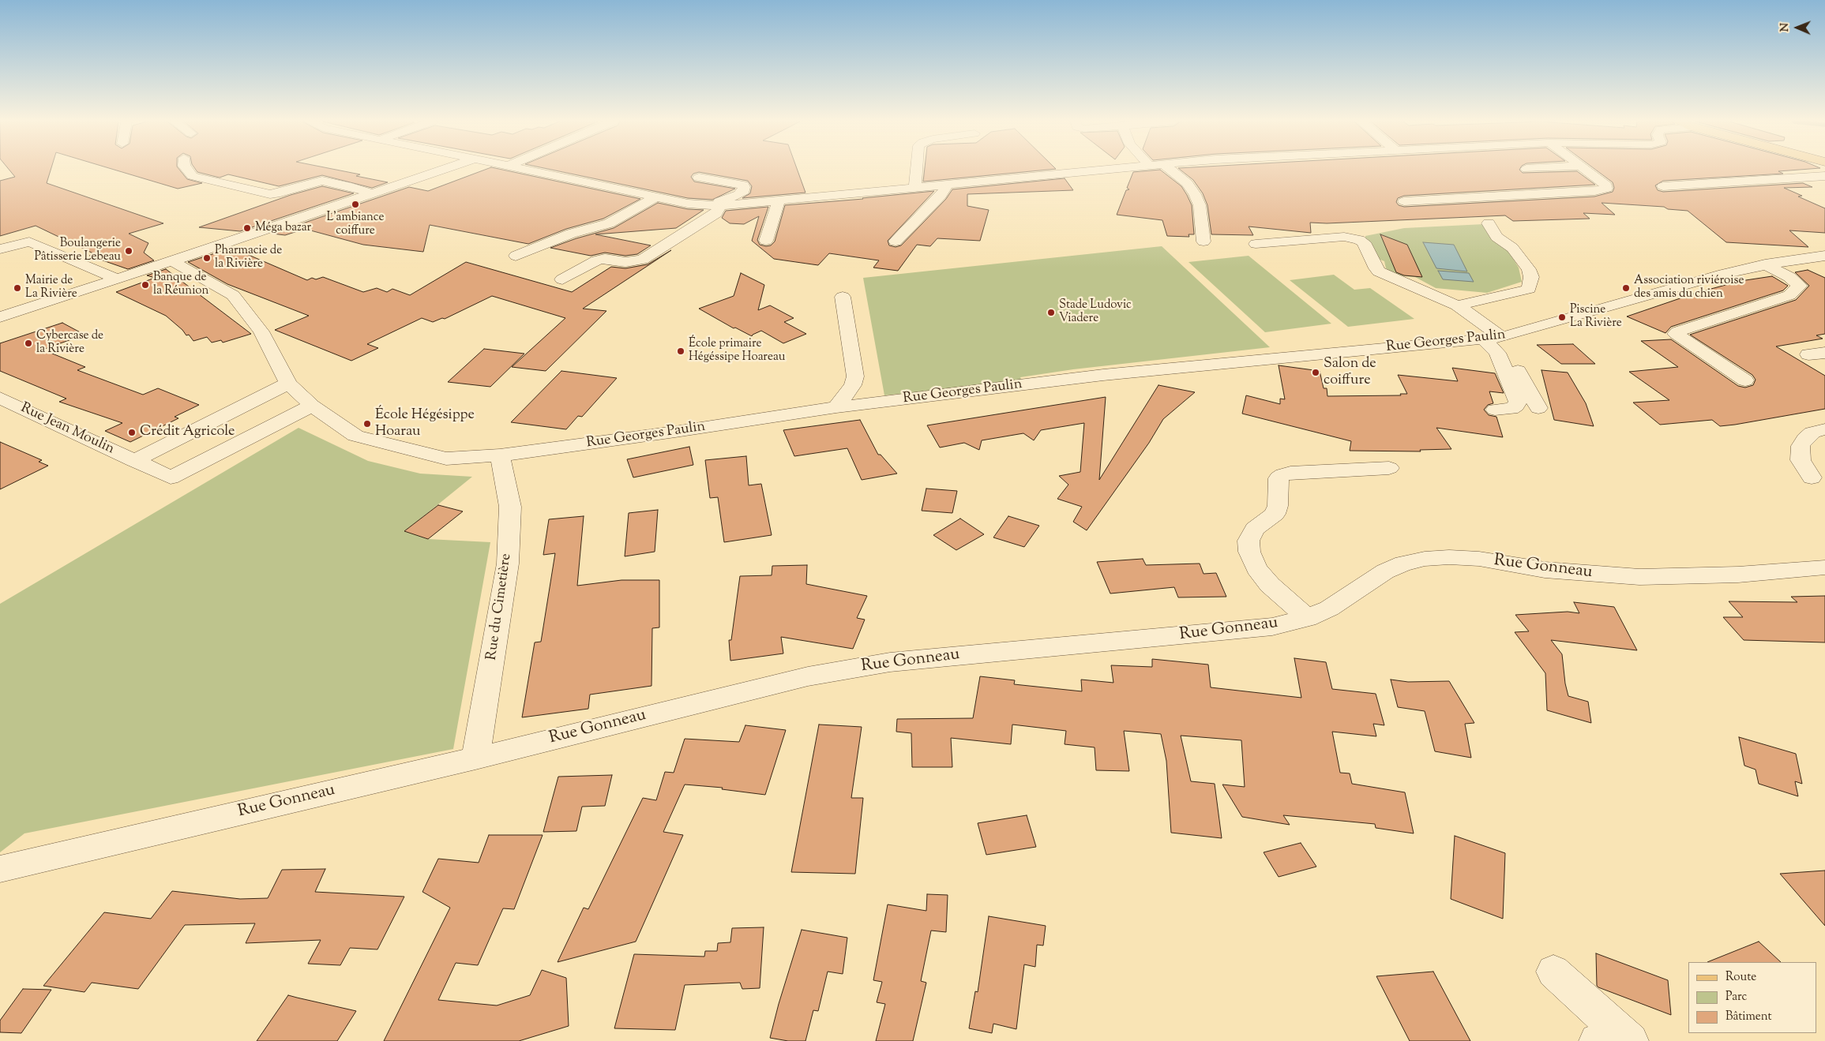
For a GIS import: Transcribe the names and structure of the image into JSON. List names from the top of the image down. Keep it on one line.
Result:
{"streets":{"street":["Rue Georges Paulin","Rue Jean Moulin","Rue Gonneau","Rue du Cimetière"]},"crossings":[["Rue Georges Paulin","Rue Jean Moulin"],["Rue Georges Paulin","Rue du Cimetière"],["Rue Gonneau","Rue du Cimetière"]],"places":["L'ambiance coiffure","Méga bazar","Boulangerie Pâtisserie Lebeau","Pharmacie de la Rivière","Banque de la Réunion","Mairie de La Rivière","Association riviéroise des amis du chien","Stade Ludovic Viadere","Piscine La Rivière","Cybercase de la Rivière","École primaire Hégéssipe Hoareau","Salon de coiffure","École Hégésippe Hoarau","Crédit Agricole"],"legend":["Route","Parc","Bâtiment"],"north":"left"}
